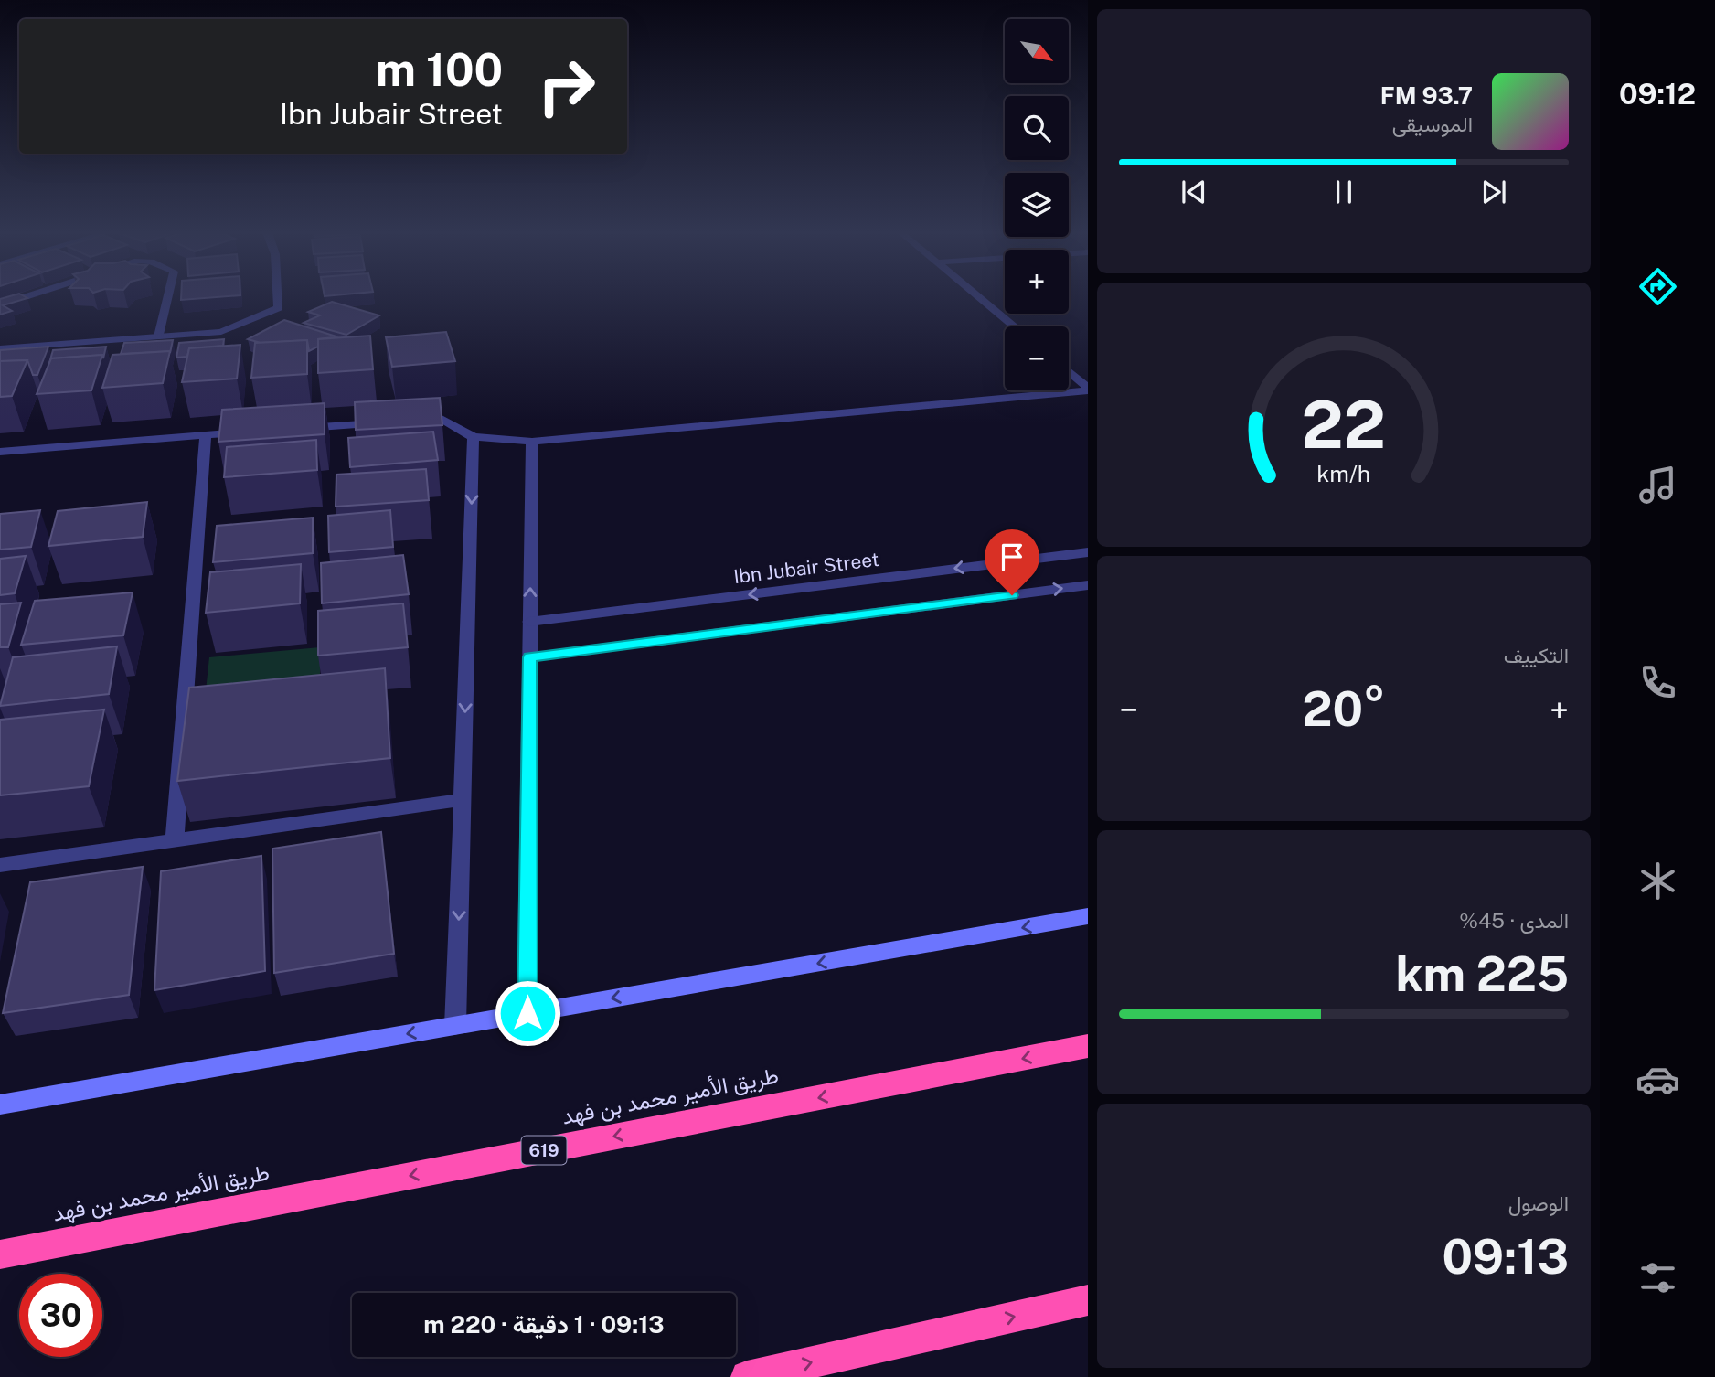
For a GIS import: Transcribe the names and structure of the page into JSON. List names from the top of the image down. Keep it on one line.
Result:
{"streets":{"highway":["طريق الأمير محمد بن فهد","619"],"street":["Ibn Jubair Street"]},"one_way":["طريق الأمير محمد بن فهد"],"north":"bottom right","page":{"tabs":"09:12","map_buttons":["+","−"],"turn":["100 m","Ibn Jubair Street"],"song":["93.7 FM","الموسيقى"],"tile":["التكييف",["المدى · 45%","225 km"],["الوصول","09:13"]],"heat":["−","20°","+"],"limit":"30","trip":"09:13 · 1 دقيقة · 220 m","gauge":["22","km/h"]}}
